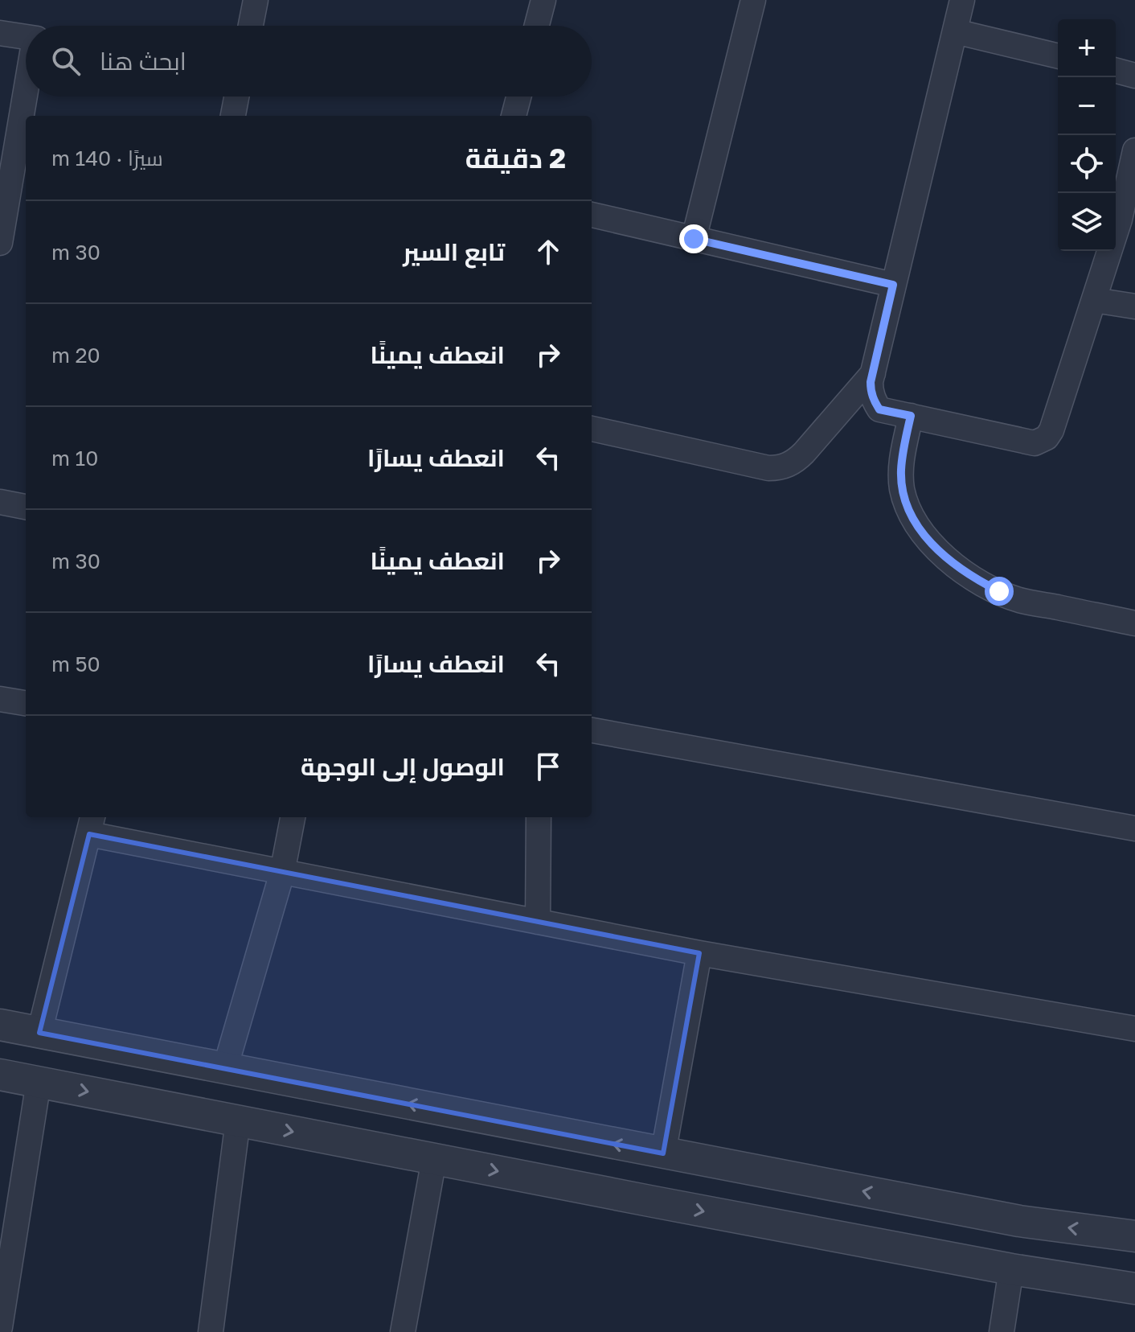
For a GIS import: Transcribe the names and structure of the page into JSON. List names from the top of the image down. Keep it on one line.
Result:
{"page":{"map_buttons":["+","−"],"search":"ابحث هنا","heading":["2 دقيقة","سيرًا · 140 m"],"list":[["تابع السير","30 m"],["انعطف يمينًا","20 m"],["انعطف يسارًا","10 m"],["انعطف يمينًا","30 m"],["انعطف يسارًا","50 m"],"الوصول إلى الوجهة"]}}
